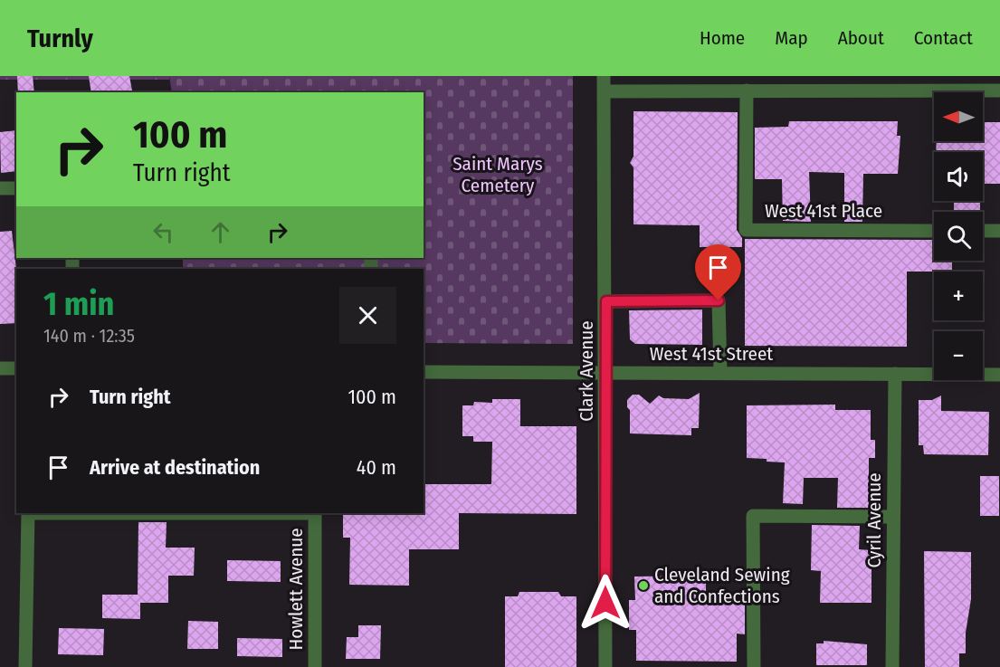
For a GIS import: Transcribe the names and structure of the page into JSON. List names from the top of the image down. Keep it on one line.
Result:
{"streets":{"street":["West 41st Place","West 41st Street","Clark Avenue","Cyril Avenue","Howlett Avenue"]},"crossings":[["West 41st Street","Clark Avenue"],["West 41st Street","Cyril Avenue"]],"parks":["Saint Marys Cemetery"],"places":["Cleveland Sewing and Confections"],"north":"left","page":{"header":"Turnly","nav":["Home","Map","About","Contact"],"map_buttons":["+","−"],"turn":["100 m","Turn right"],"heading":["1 min","140 m · 12:35"],"list":[{"name":"Turn right","value":"100 m"},{"name":"Arrive at destination","value":"40 m"}]}}
